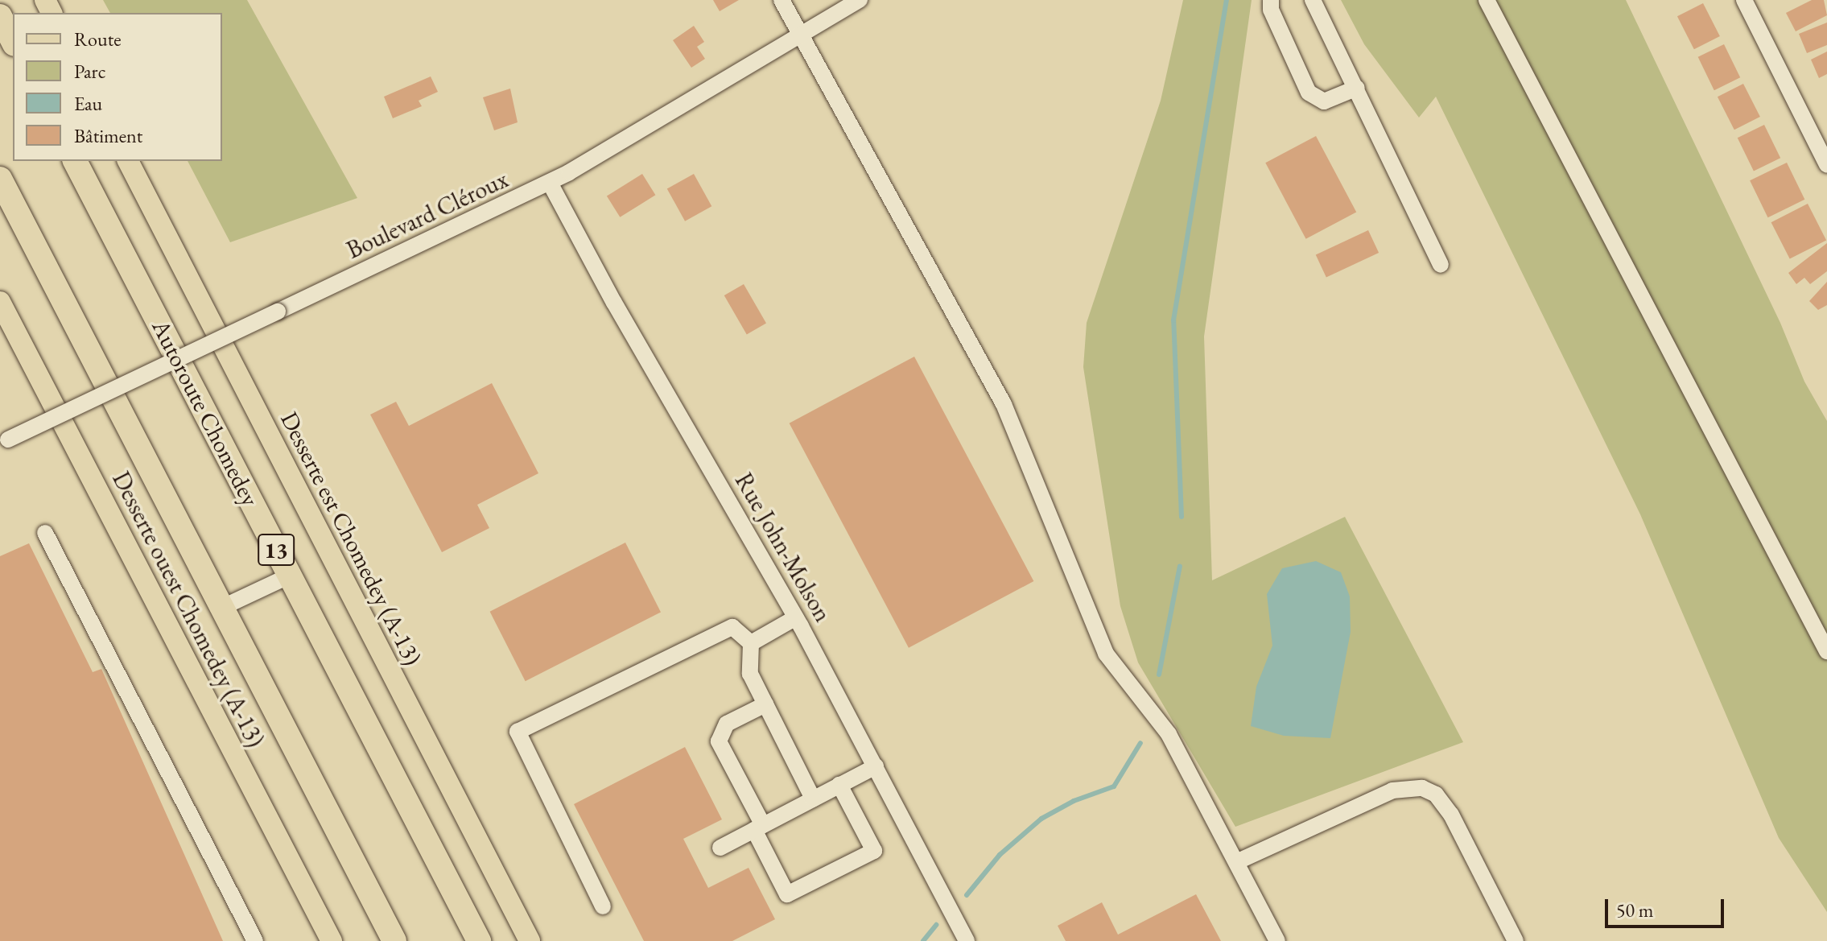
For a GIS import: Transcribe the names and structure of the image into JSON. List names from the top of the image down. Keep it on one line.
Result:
{"streets":{"highway":["Autoroute Chomedey","13"],"main road":["Desserte est Chomedey (A-13)","Desserte ouest Chomedey (A-13)"],"street":["Boulevard Cléroux","Rue John-Molson"]},"crossings":[["Boulevard Cléroux","Rue John-Molson"]],"legend":["Route","Parc","Eau","Bâtiment"],"scale_bar":"50 m"}
